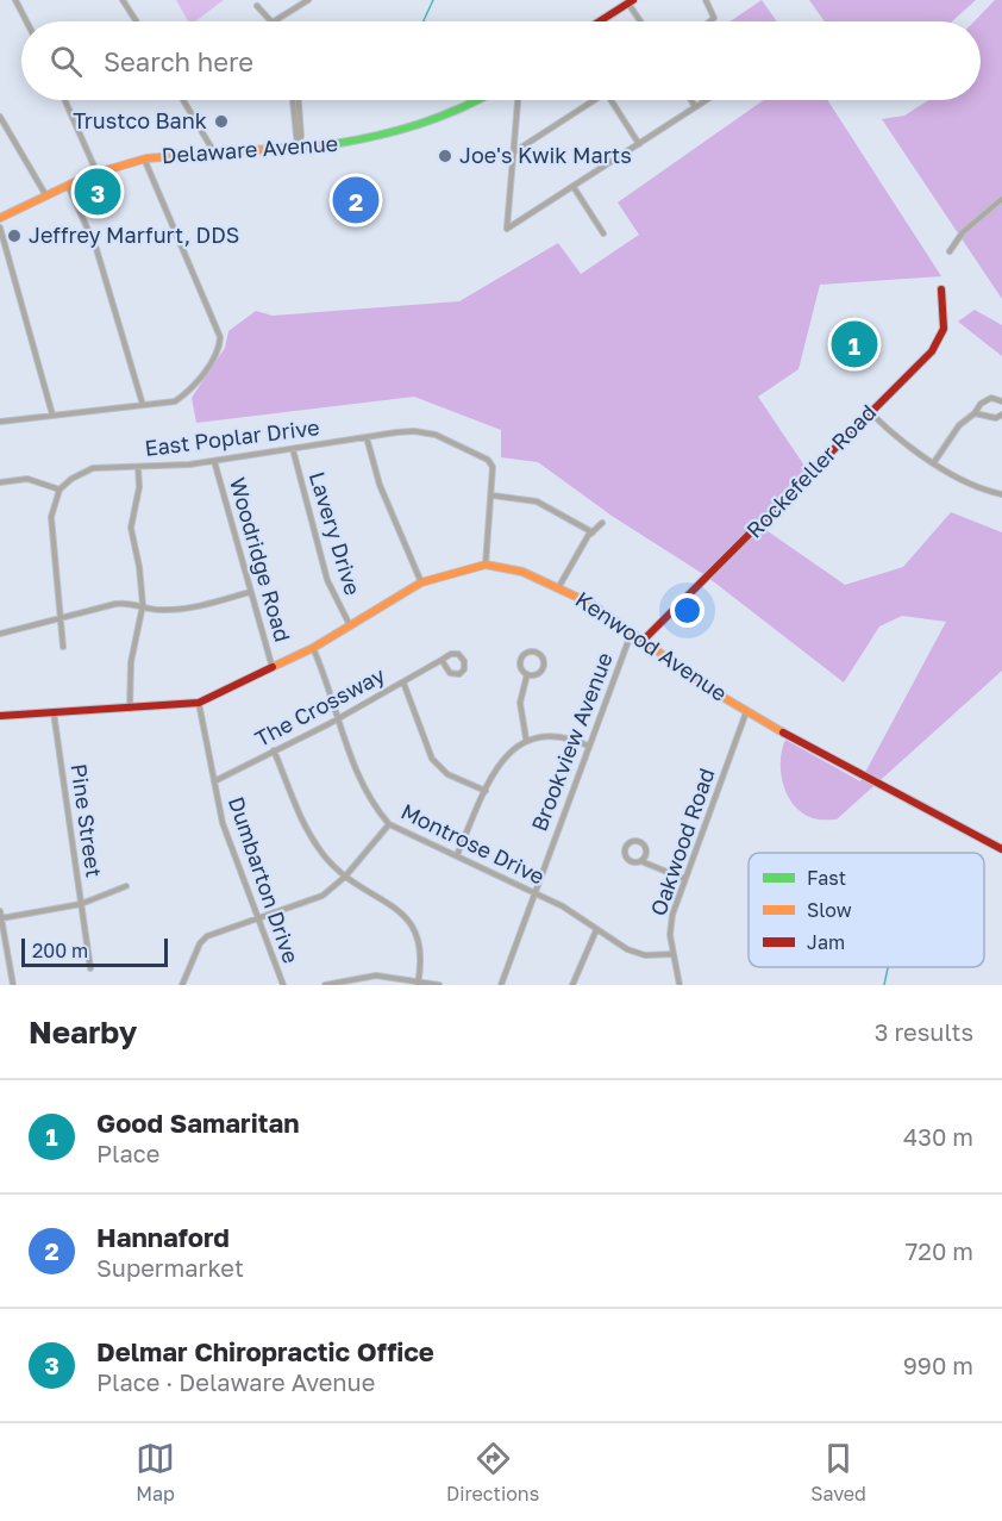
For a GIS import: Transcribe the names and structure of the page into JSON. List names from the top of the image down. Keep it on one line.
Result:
{"streets":{"street":["Delaware Avenue","East Poplar Drive","Rockefeller Road","Lavery Drive","Woodridge Road","Kenwood Avenue","The Crossway","Brookview Avenue","Pine Street","Oakwood Road","Montrose Drive","Dumbarton Drive"]},"crossings":[["East Poplar Drive","Lavery Drive"],["East Poplar Drive","Woodridge Road"],["Rockefeller Road","Kenwood Avenue"],["Lavery Drive","Kenwood Avenue"],["Woodridge Road","Kenwood Avenue"],["Kenwood Avenue","Brookview Avenue"],["Kenwood Avenue","Pine Street"],["Kenwood Avenue","Oakwood Road"],["Kenwood Avenue","Montrose Drive"],["Kenwood Avenue","Dumbarton Drive"],["The Crossway","Montrose Drive"],["The Crossway","Dumbarton Drive"],["Brookview Avenue","Montrose Drive"],["Oakwood Road","Montrose Drive"]],"places":["Trustco Bank","Joe's Kwik Marts","Jeffrey Marfurt, DDS"],"legend":["Fast","Slow","Jam"],"scale_bar":"200 m","page":{"search":"Search here","pins":["3","2","1"],"scale":"200 m","heading":["Nearby","3 results"],"list":[{"mark":"1","name":"Good Samaritan","note":"Place","value":"430 m"},{"mark":"2","name":"Hannaford","note":"Supermarket","value":"720 m"},{"mark":"3","name":"Delmar Chiropractic Office","note":"Place · Delaware Avenue","value":"990 m"}],"nav":["Map","Directions","Saved"]}}
